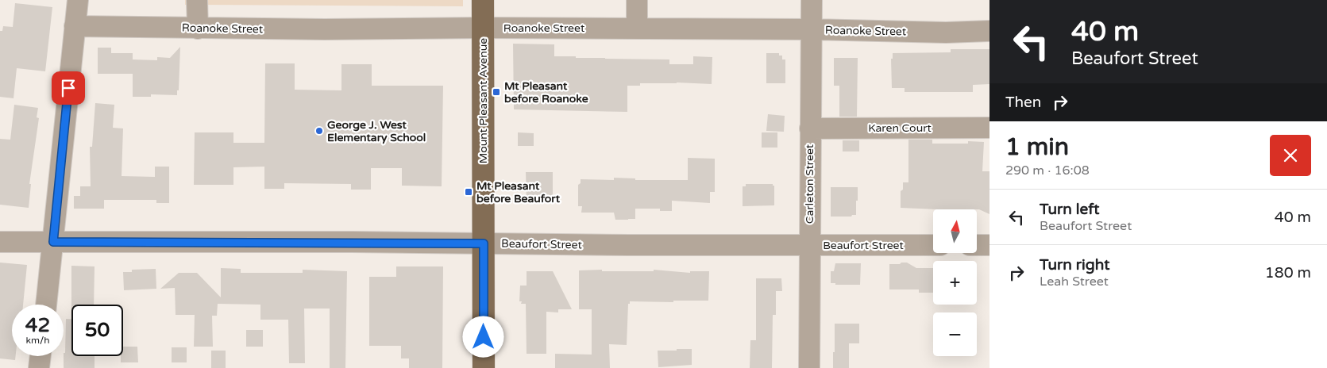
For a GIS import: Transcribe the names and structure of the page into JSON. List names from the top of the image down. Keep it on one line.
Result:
{"streets":{"main road":["Mount Pleasant Avenue"],"street":["Roanoke Street","Karen Court","Carleton Street","Beaufort Street"]},"crossings":[["Roanoke Street","Mount Pleasant Avenue"],["Roanoke Street","Carleton Street"],["Mount Pleasant Avenue","Beaufort Street"],["Karen Court","Carleton Street"],["Carleton Street","Beaufort Street"]],"places":{"transit":["Mt Pleasant before Roanoke","Mt Pleasant before Beaufort"],"other":["George J. West Elementary School"]},"north":"top","page":{"turn":["40 m","Beaufort Street"],"then":"Then","heading":["1 min","290 m · 16:08"],"list":[{"name":"Turn left","note":"Beaufort Street","value":"40 m"},{"name":"Turn right","note":"Leah Street","value":"180 m"}],"map_buttons":["+","−"],"speed":"42 km/h","limit":"50"}}
